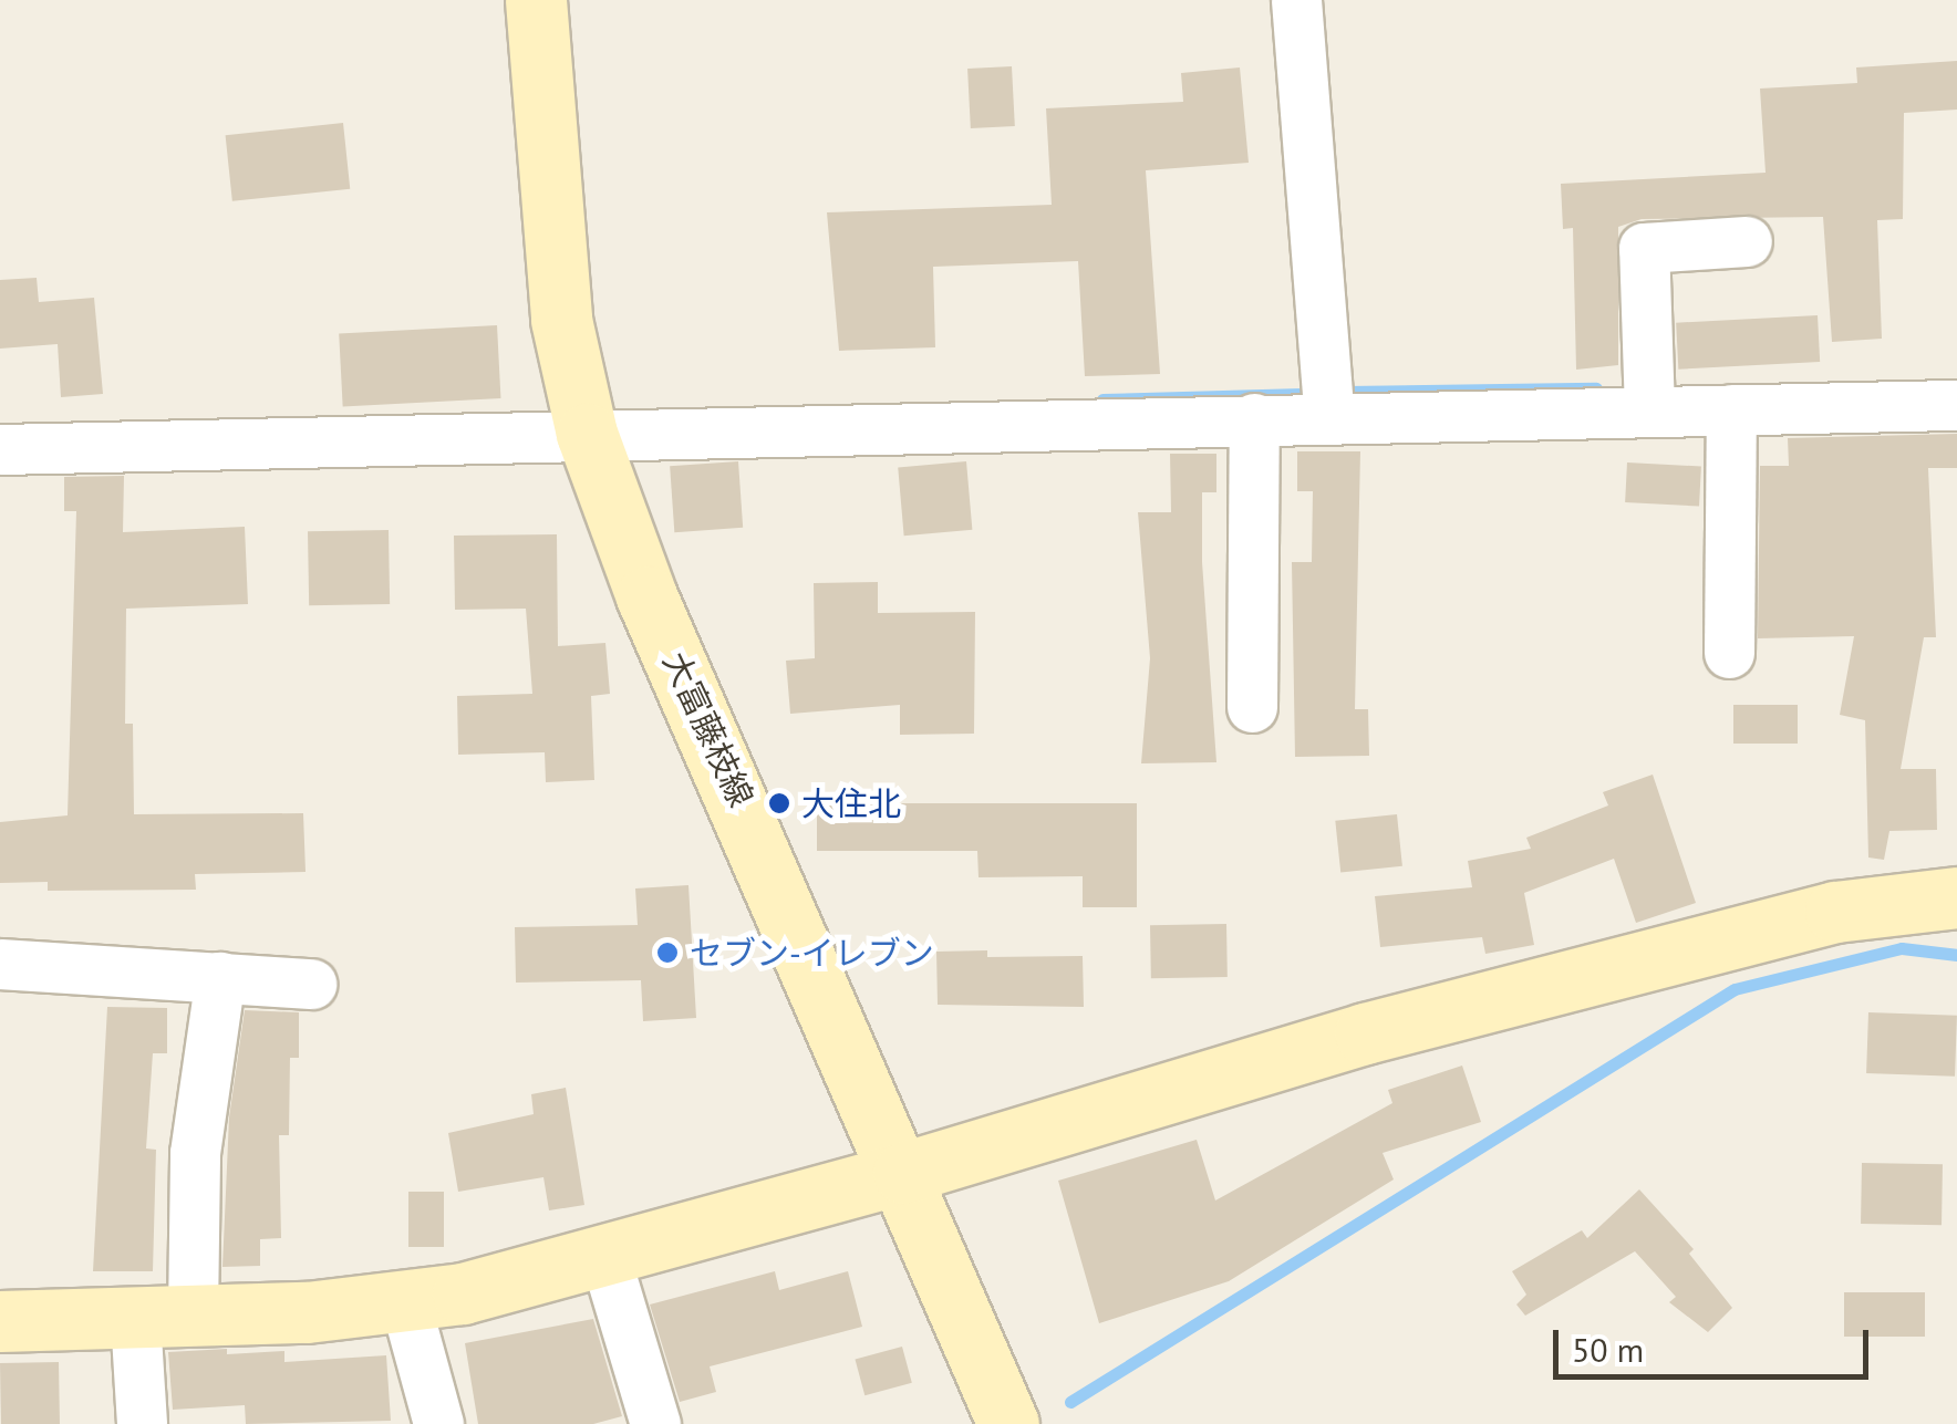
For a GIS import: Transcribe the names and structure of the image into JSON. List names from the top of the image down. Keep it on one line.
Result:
{"streets":{"street":["大富藤枝線"]},"places":["大住北","セブン-イレブン"],"scale_bar":"50 m"}
